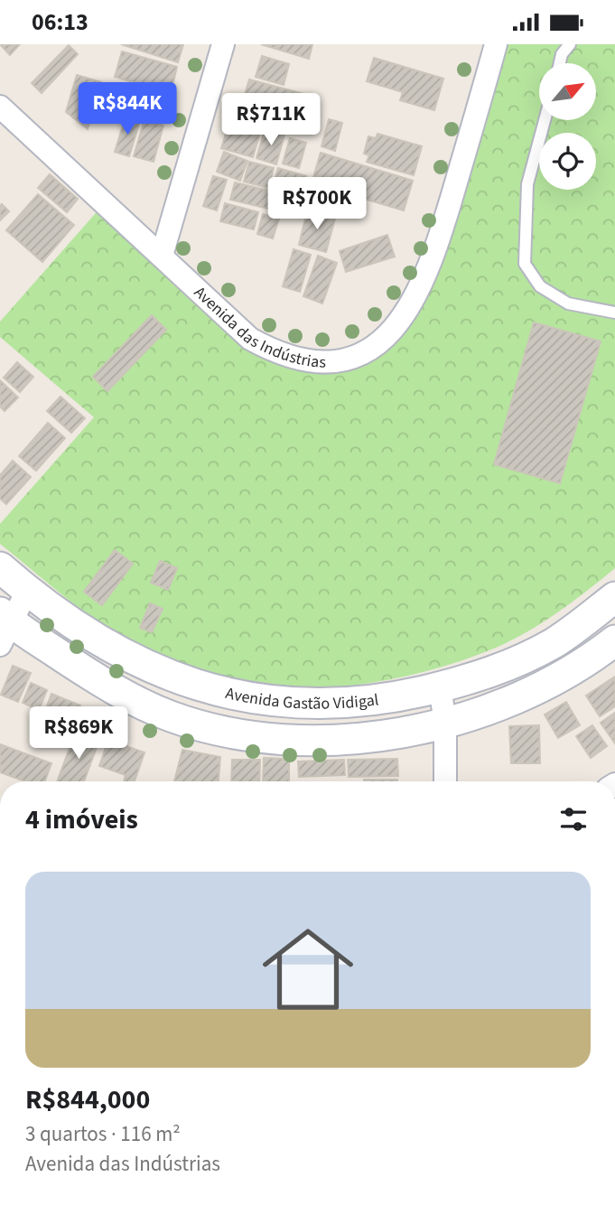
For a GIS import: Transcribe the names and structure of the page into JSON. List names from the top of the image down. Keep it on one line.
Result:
{"streets":{"street":["Avenida das Indústrias","Avenida Gastão Vidigal"]},"north":"top right","page":{"status":"06:13","price":["R$844K","R$711K","R$700K","R$869K"],"heading":"4 imóveis","list":[{"name":"R$844,000","note":"3 quartos · 116 m² · Avenida das Indústrias"}]}}
